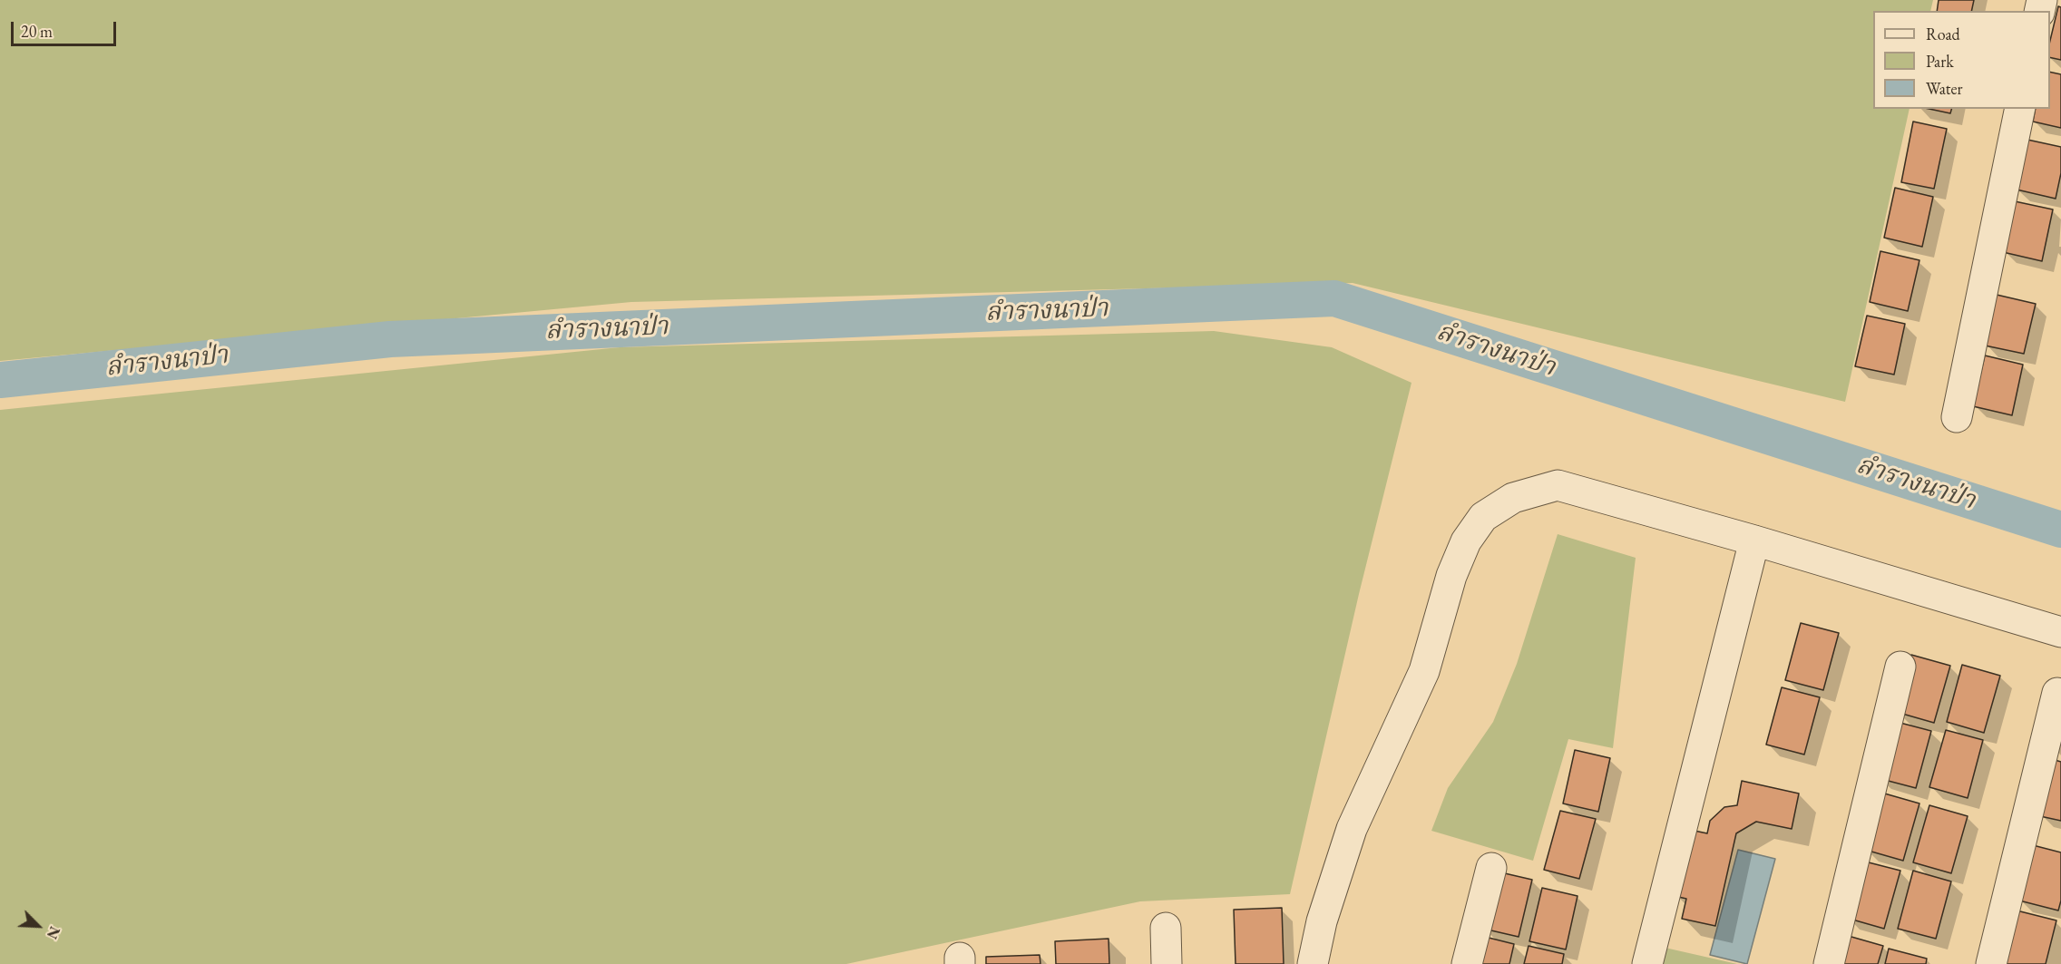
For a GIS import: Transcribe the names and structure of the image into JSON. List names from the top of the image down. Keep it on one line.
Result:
{"water":["ลำรางนาป่า"],"legend":["Road","Park","Water"],"scale_bar":"20 m","north":"bottom right"}
